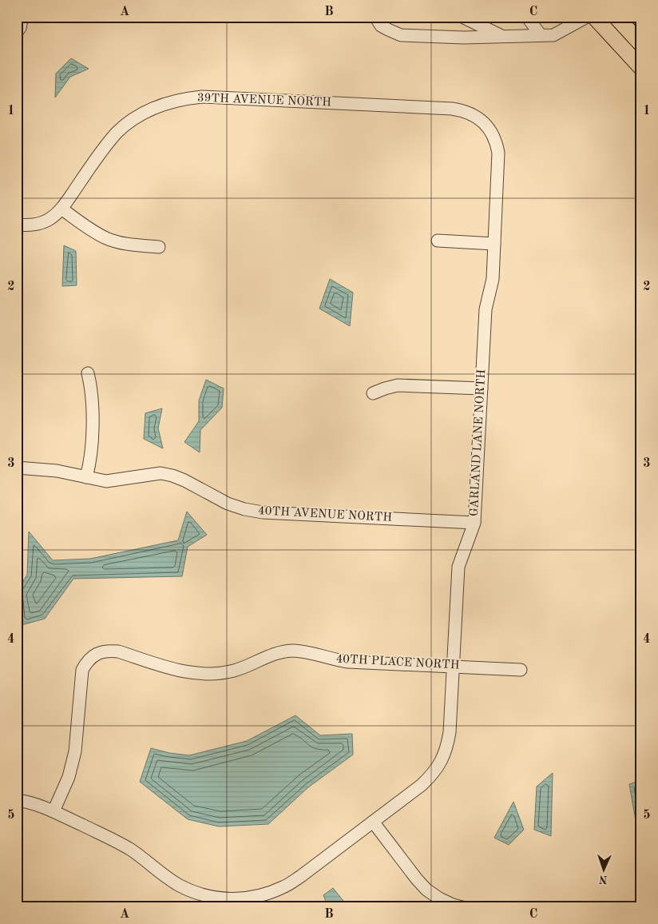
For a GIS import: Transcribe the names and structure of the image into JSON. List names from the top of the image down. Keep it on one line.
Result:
{"streets":{"street":["39TH AVENUE NORTH","GARLAND LANE NORTH","40TH AVENUE NORTH","40TH PLACE NORTH"]},"crossings":[["39TH AVENUE NORTH","GARLAND LANE NORTH"],["GARLAND LANE NORTH","40TH AVENUE NORTH"],["GARLAND LANE NORTH","40TH PLACE NORTH"]],"north":"bottom","grid":{"columns":["A","B","C"],"rows":["1","2","3","4","5"]}}
